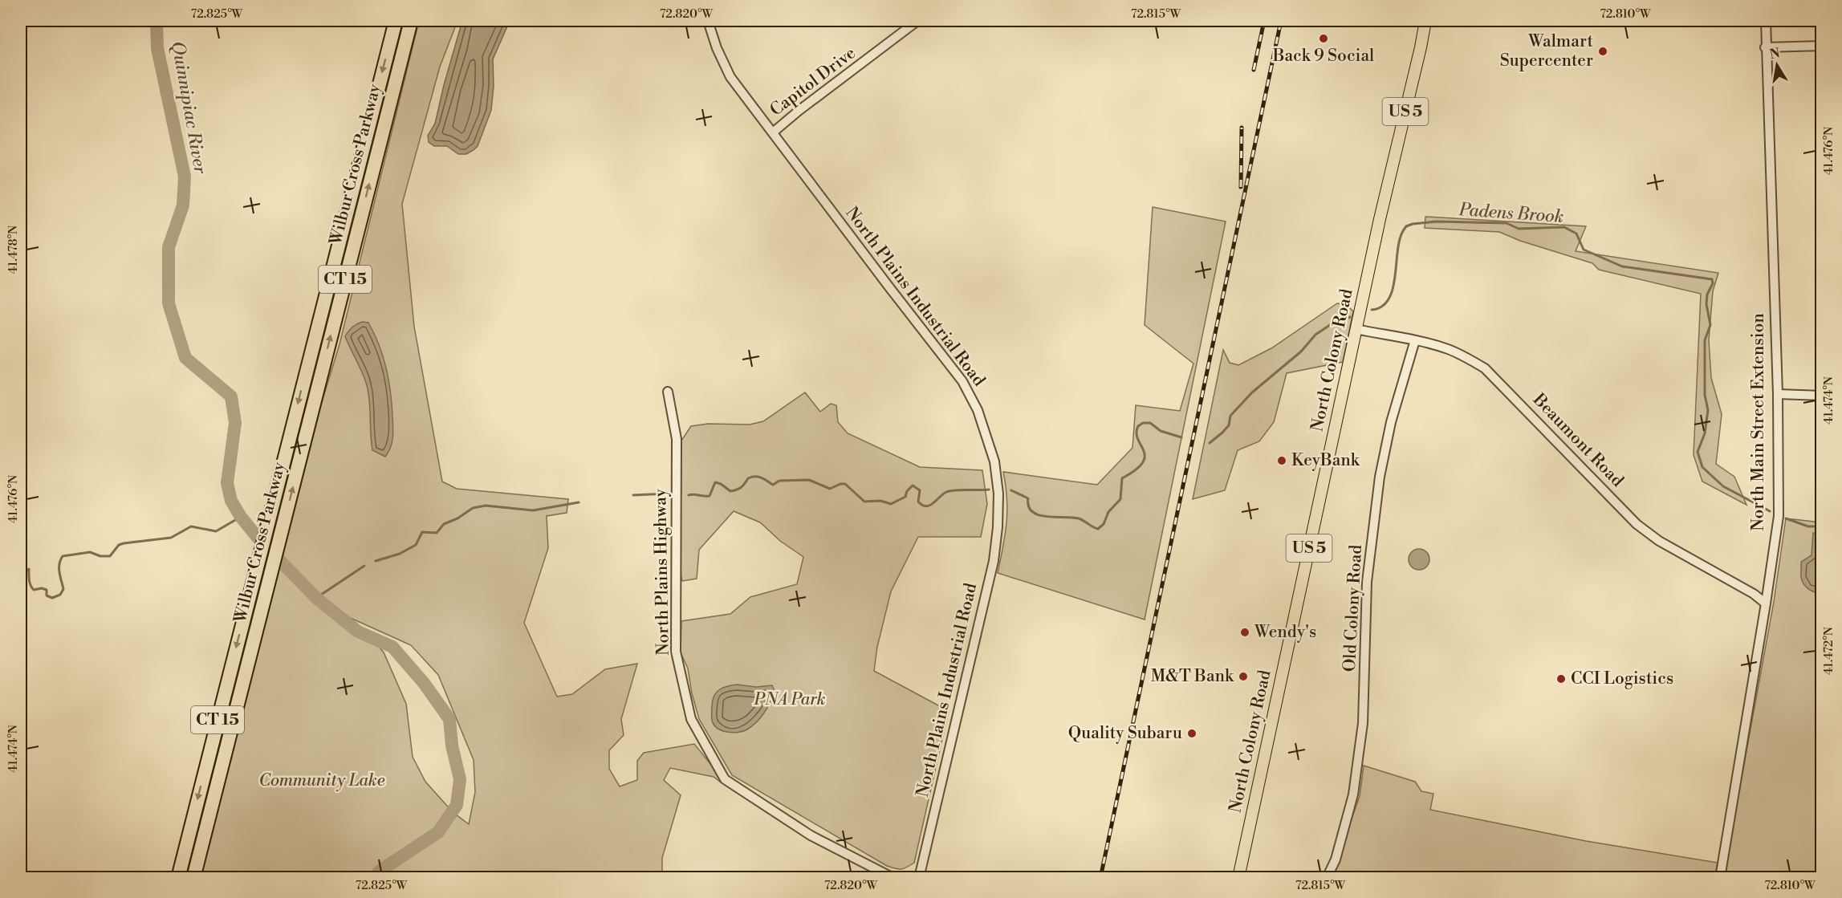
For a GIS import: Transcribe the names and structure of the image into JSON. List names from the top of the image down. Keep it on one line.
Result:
{"streets":{"highway":["Wilbur Cross Parkway","CT 15"],"main road":["US 5","North Colony Road"],"street":["Capitol Drive","North Plains Industrial Road","North Main Street Extension","Beaumont Road","North Plains Highway","Old Colony Road"]},"crossings":[["Capitol Drive","North Plains Industrial Road"],["North Colony Road","Beaumont Road"],["North Main Street Extension","Beaumont Road"],["Beaumont Road","Old Colony Road"]],"water":["Quinnipiac River","Padens Brook"],"parks":["PNA Park","Community Lake"],"places":["Back 9 Social","Walmart Supercenter","KeyBank","Wendy's","M&T Bank","CCI Logistics","Quality Subaru"],"north":"top","coordinates":["72.825°W","72.820°W","72.815°W","72.810°W","41.476°N","41.478°N","41.474°N","41.472°N"]}
